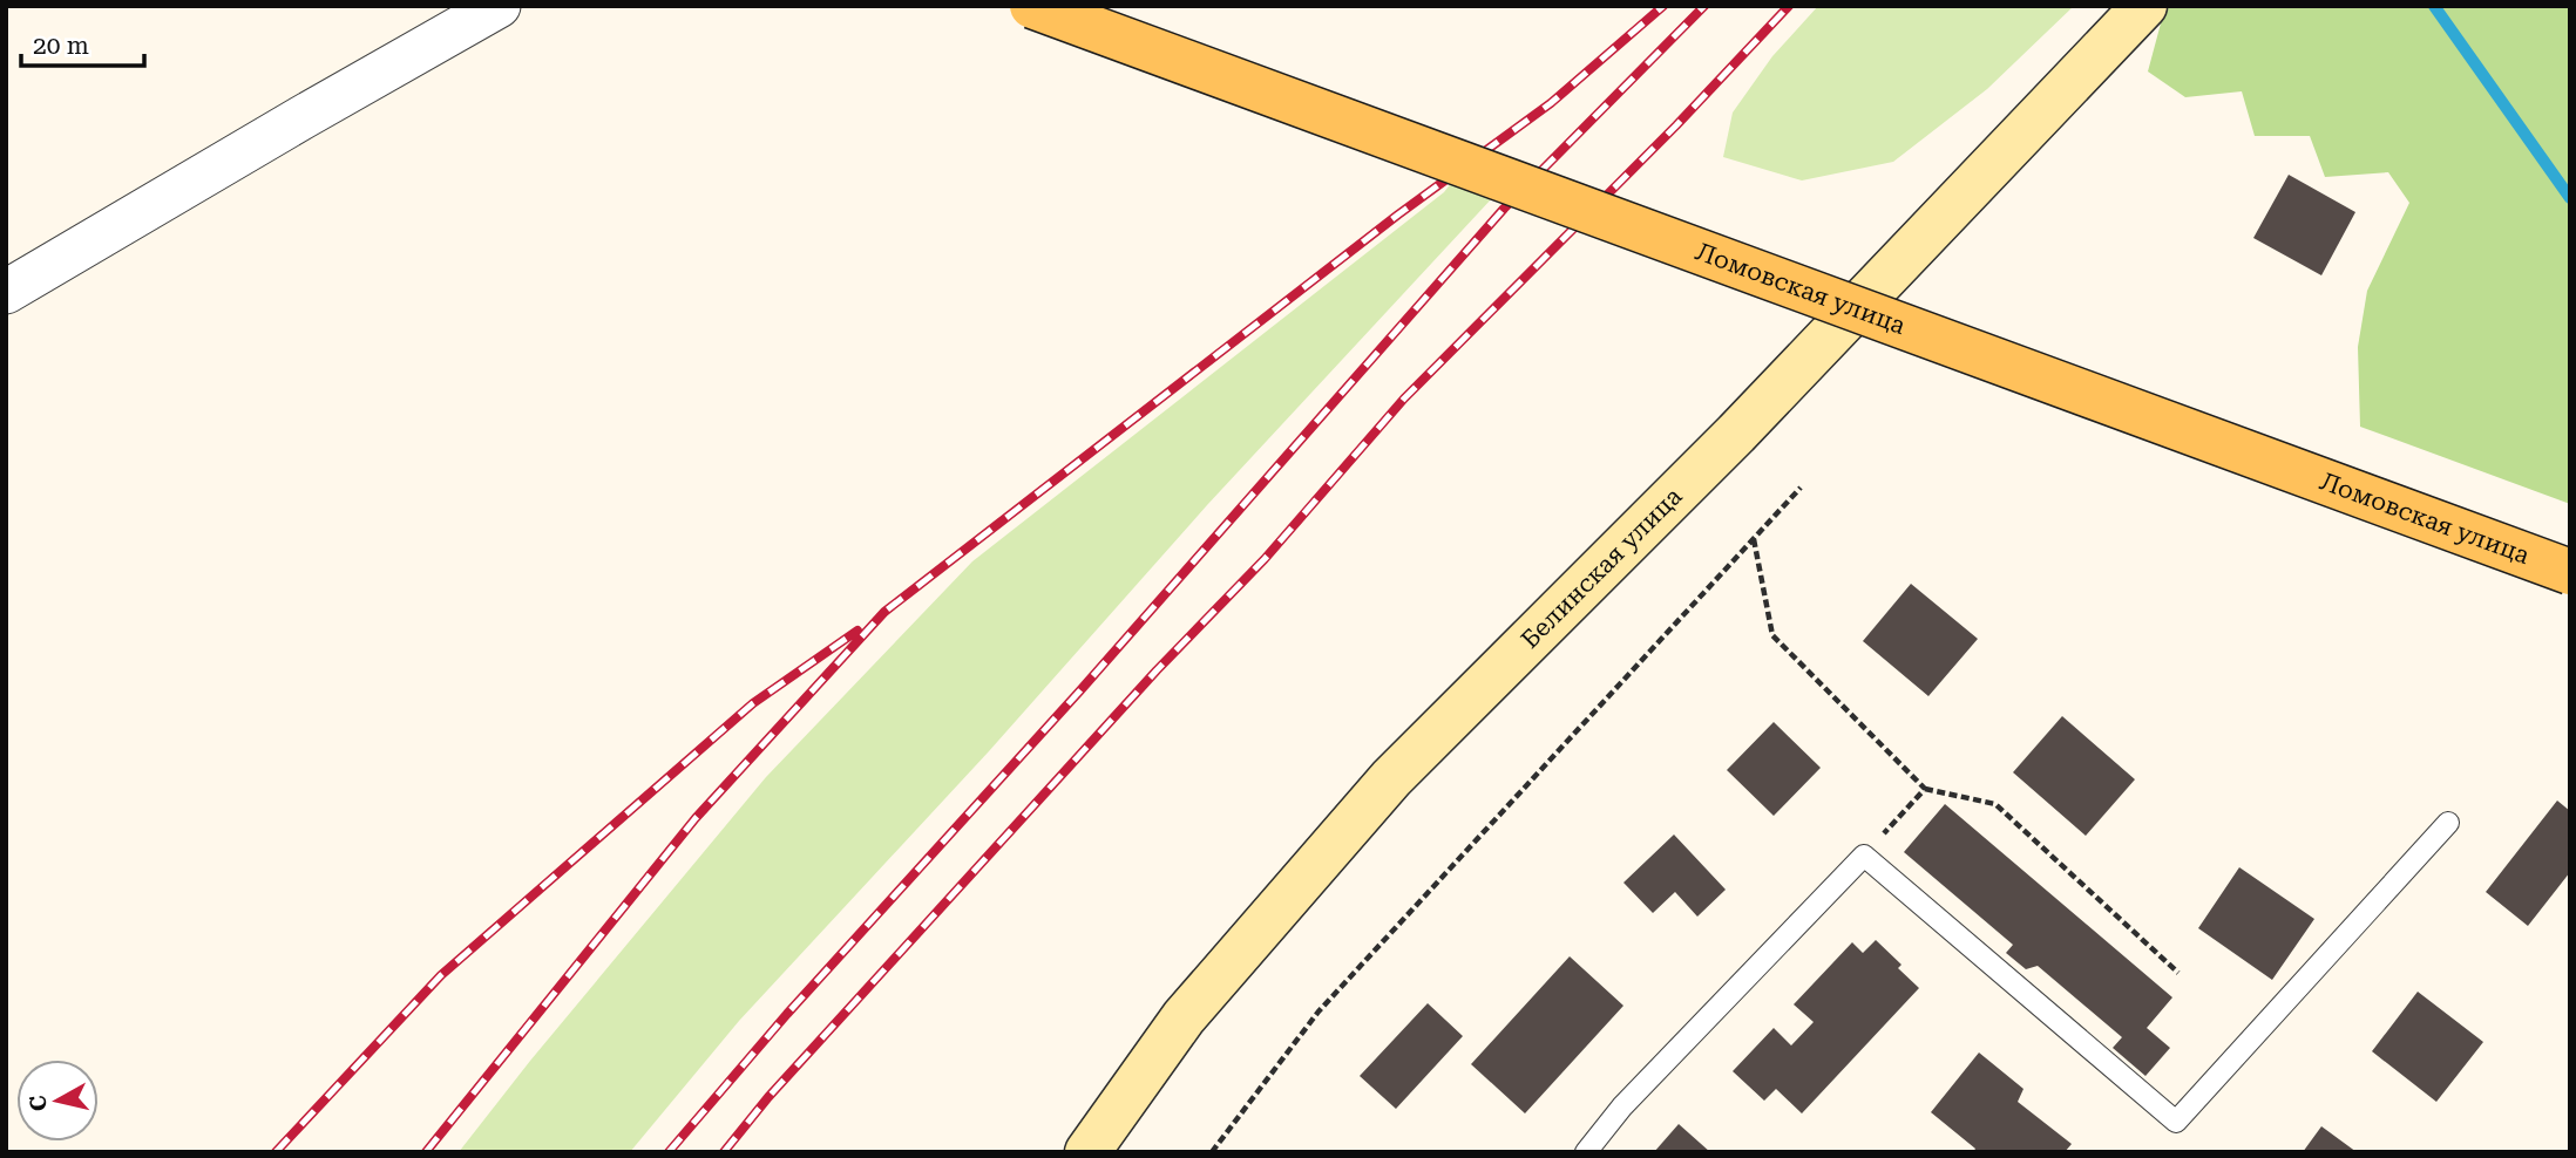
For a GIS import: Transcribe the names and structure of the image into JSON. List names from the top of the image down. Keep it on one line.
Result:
{"streets":{"main road":["Ломовская улица","Белинская улица"]},"scale_bar":"20 m","north":"left"}
